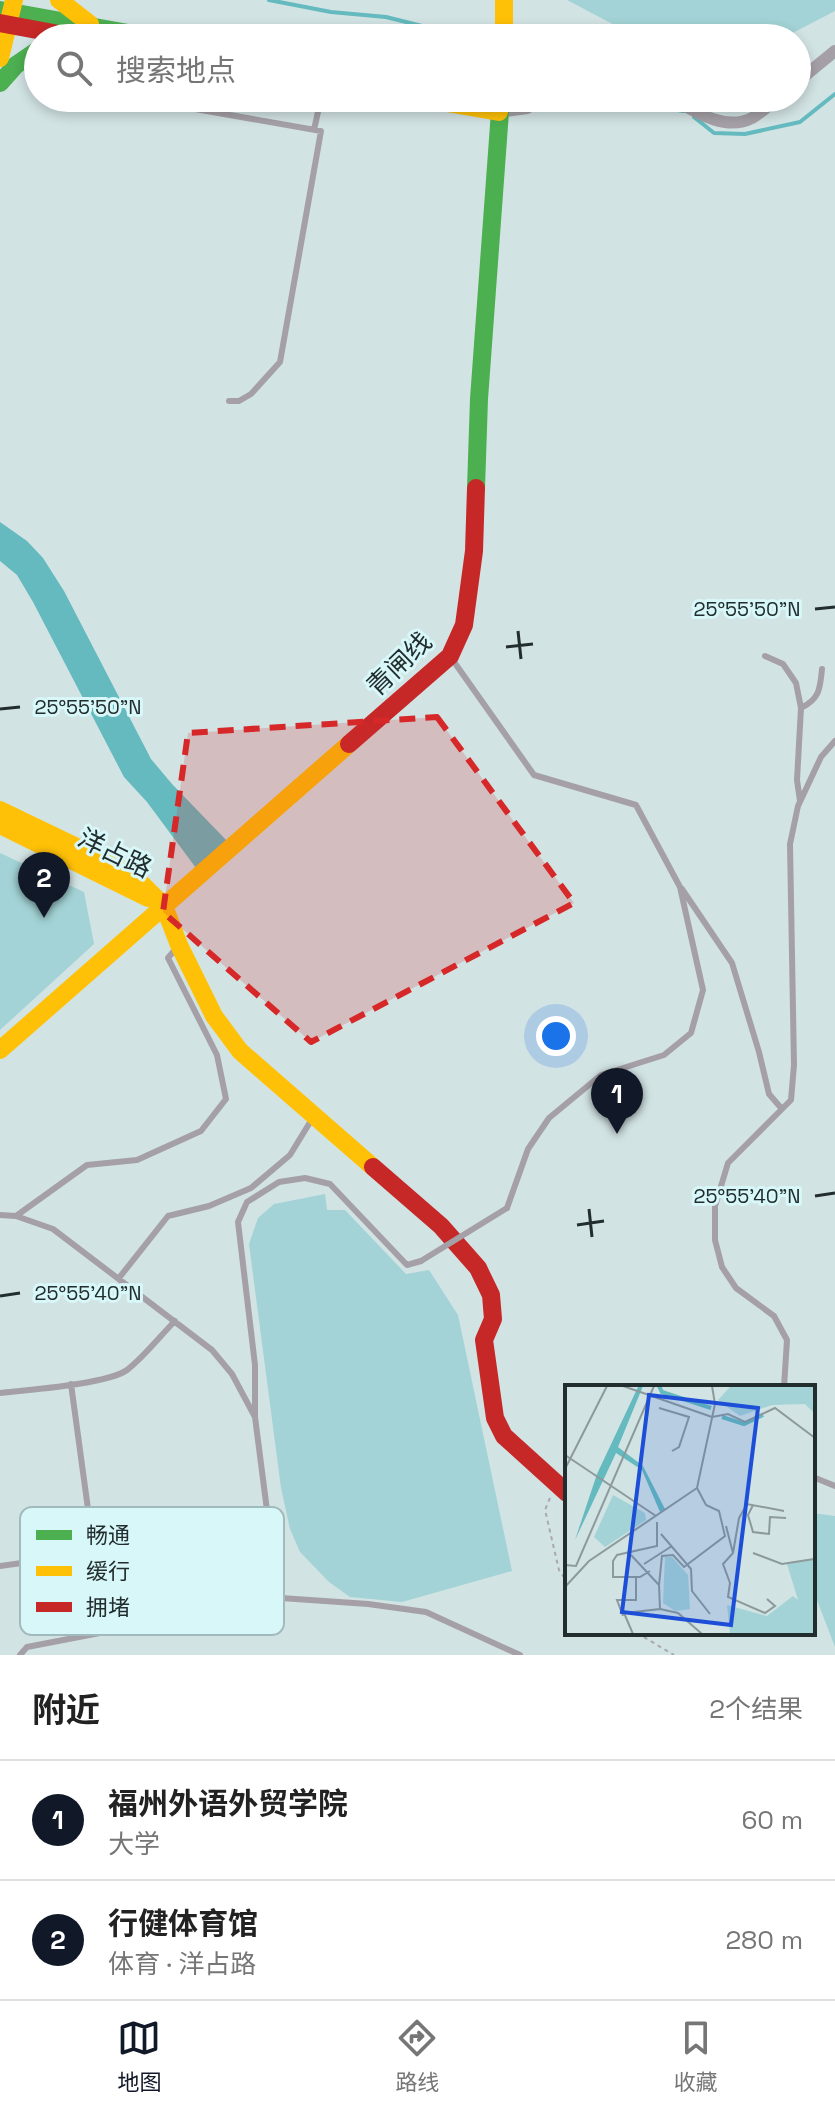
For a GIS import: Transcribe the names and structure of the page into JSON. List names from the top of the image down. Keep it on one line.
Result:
{"streets":{"main road":["青闸线","洋占路"]},"crossings":[["青闸线","洋占路"]],"legend":["畅通","缓行","拥堵"],"page":{"search":"搜索地点","pins":["2","1"],"heading":["附近","2个结果"],"list":[{"mark":"1","name":"福州外语外贸学院","note":"大学","value":"60 m"},{"mark":"2","name":"行健体育馆","note":"体育 · 洋占路","value":"280 m"}],"nav":["地图","路线","收藏"]},"coordinates":["25°55'50\"N","25°55'40\"N"]}
